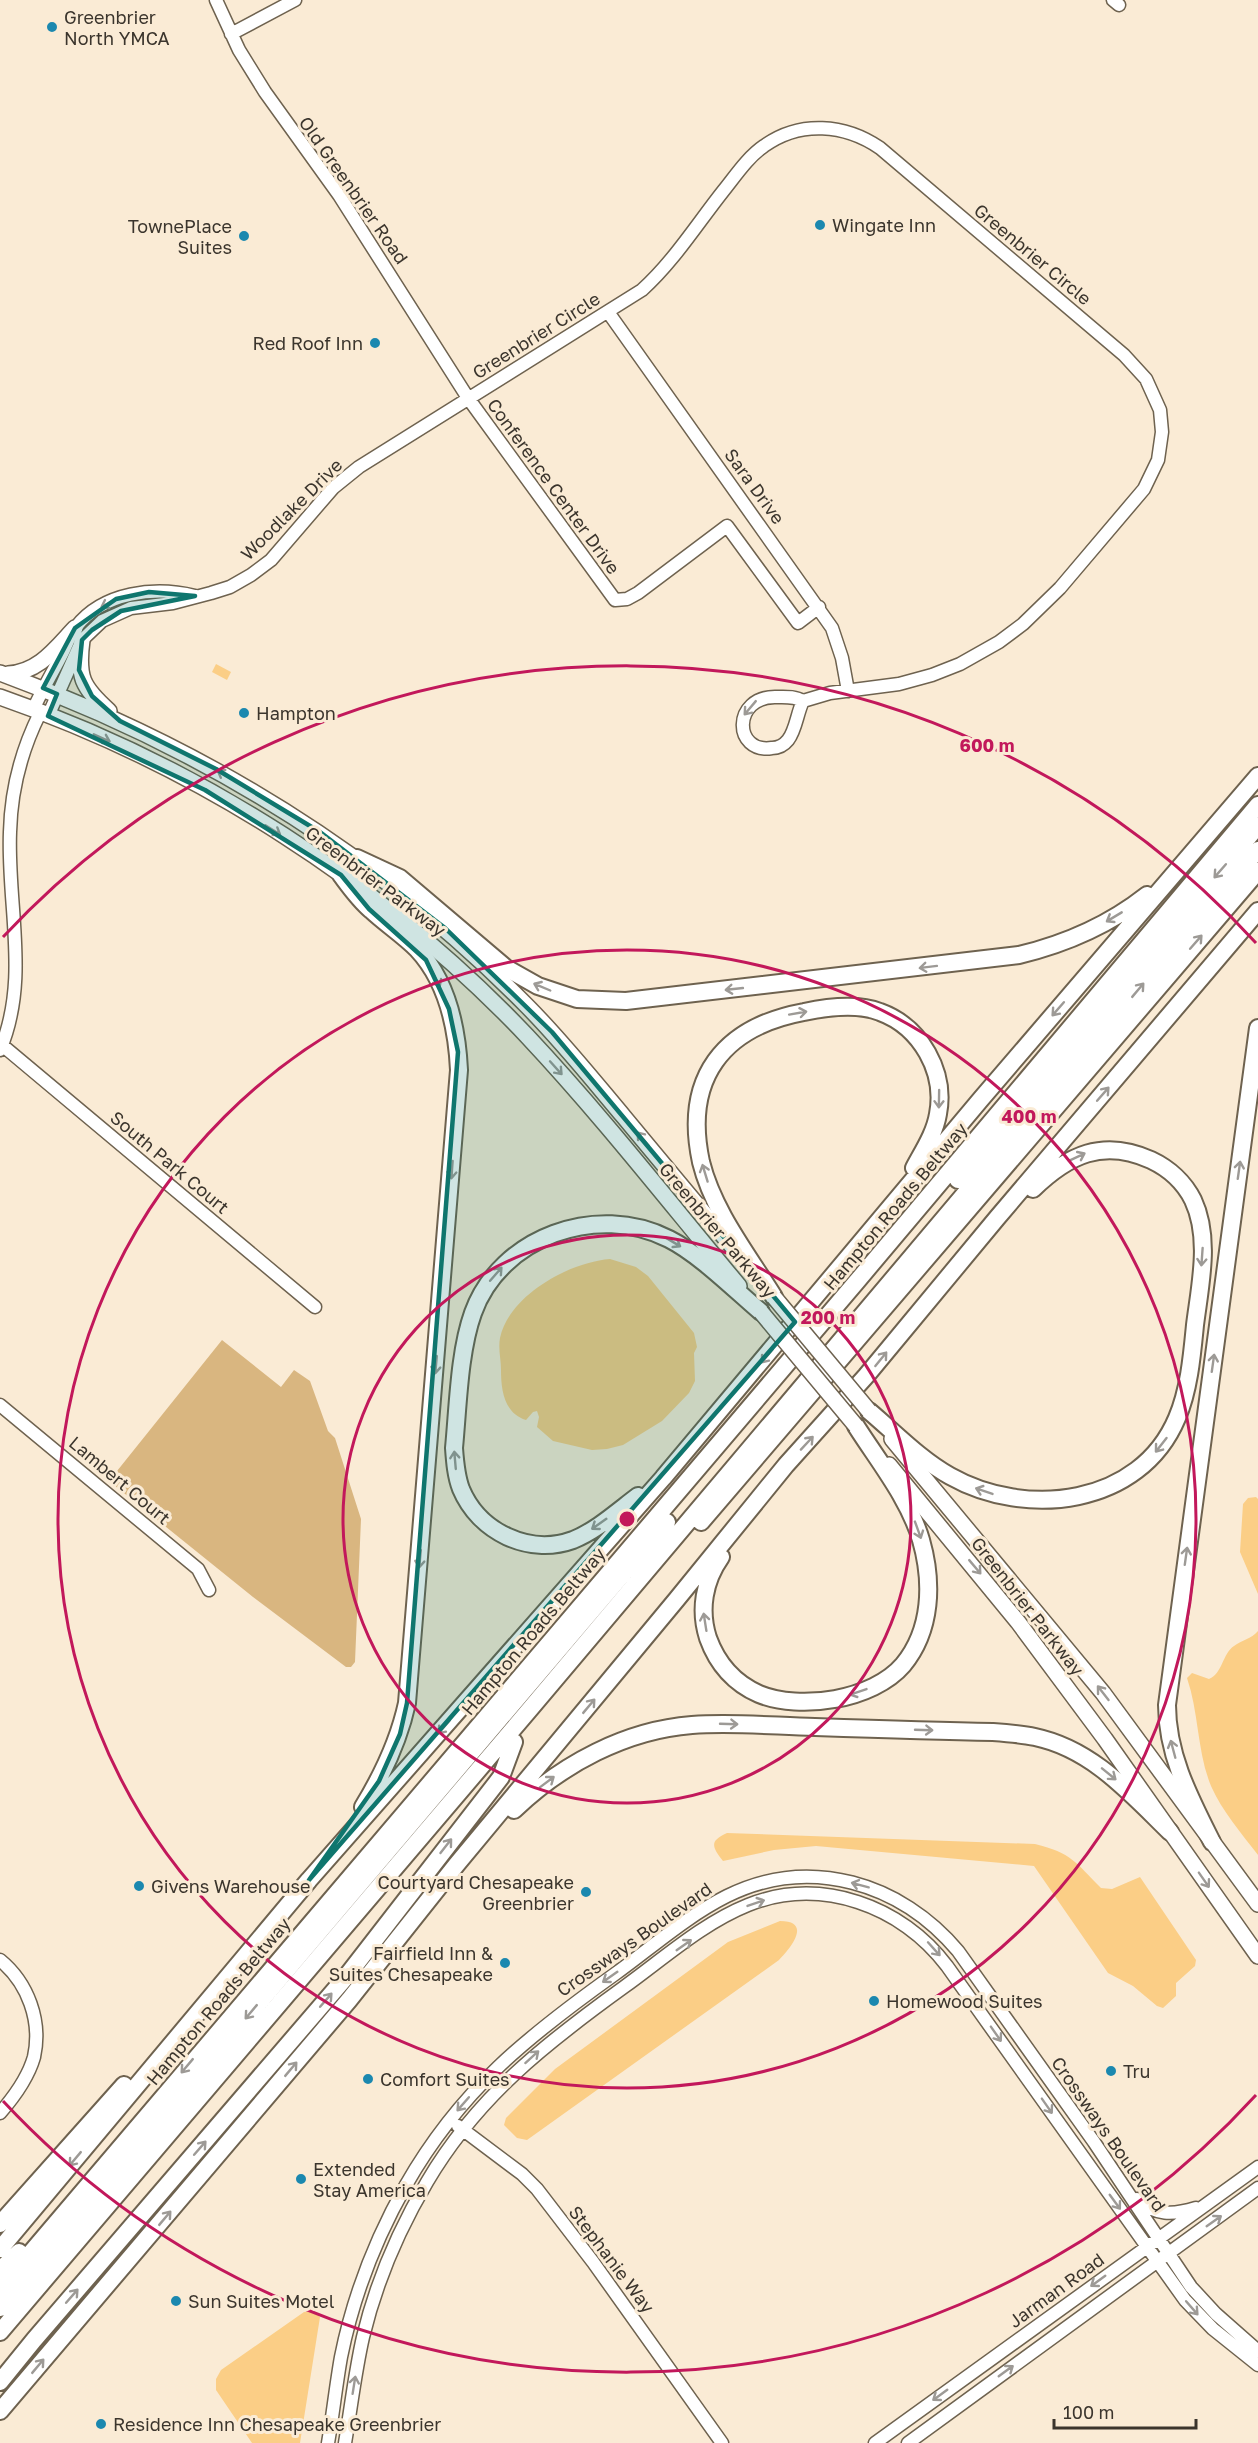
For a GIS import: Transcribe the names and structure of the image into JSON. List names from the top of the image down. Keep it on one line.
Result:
{"streets":{"highway":["Hampton Roads Beltway"],"main road":["Greenbrier Parkway"],"street":["Old Greenbrier Road","Greenbrier Circle","Conference Center Drive","Sara Drive","Woodlake Drive","South Park Court","Lambert Court","Crossways Boulevard","Stephanie Way","Jarman Road"]},"crossings":[["Old Greenbrier Road","Greenbrier Circle"],["Old Greenbrier Road","Conference Center Drive"],["Old Greenbrier Road","Woodlake Drive"],["Greenbrier Circle","Conference Center Drive"],["Greenbrier Circle","Sara Drive"],["Greenbrier Circle","Woodlake Drive"],["Conference Center Drive","Sara Drive"],["Conference Center Drive","Woodlake Drive"],["Woodlake Drive","Greenbrier Parkway"],["Woodlake Drive","South Park Court"],["Crossways Boulevard","Stephanie Way"],["Crossways Boulevard","Jarman Road"]],"places":["Greenbrier North YMCA","Wingate Inn","TownePlace Suites","Red Roof Inn","Hampton","Givens Warehouse","Courtyard Chesapeake Greenbrier","Fairfield Inn & Suites Chesapeake","Homewood Suites","Tru","Comfort Suites","Extended Stay America","Sun Suites Motel","Residence Inn Chesapeake Greenbrier"],"scale_bar":"100 m","rings":["600 m","400 m","200 m"]}
